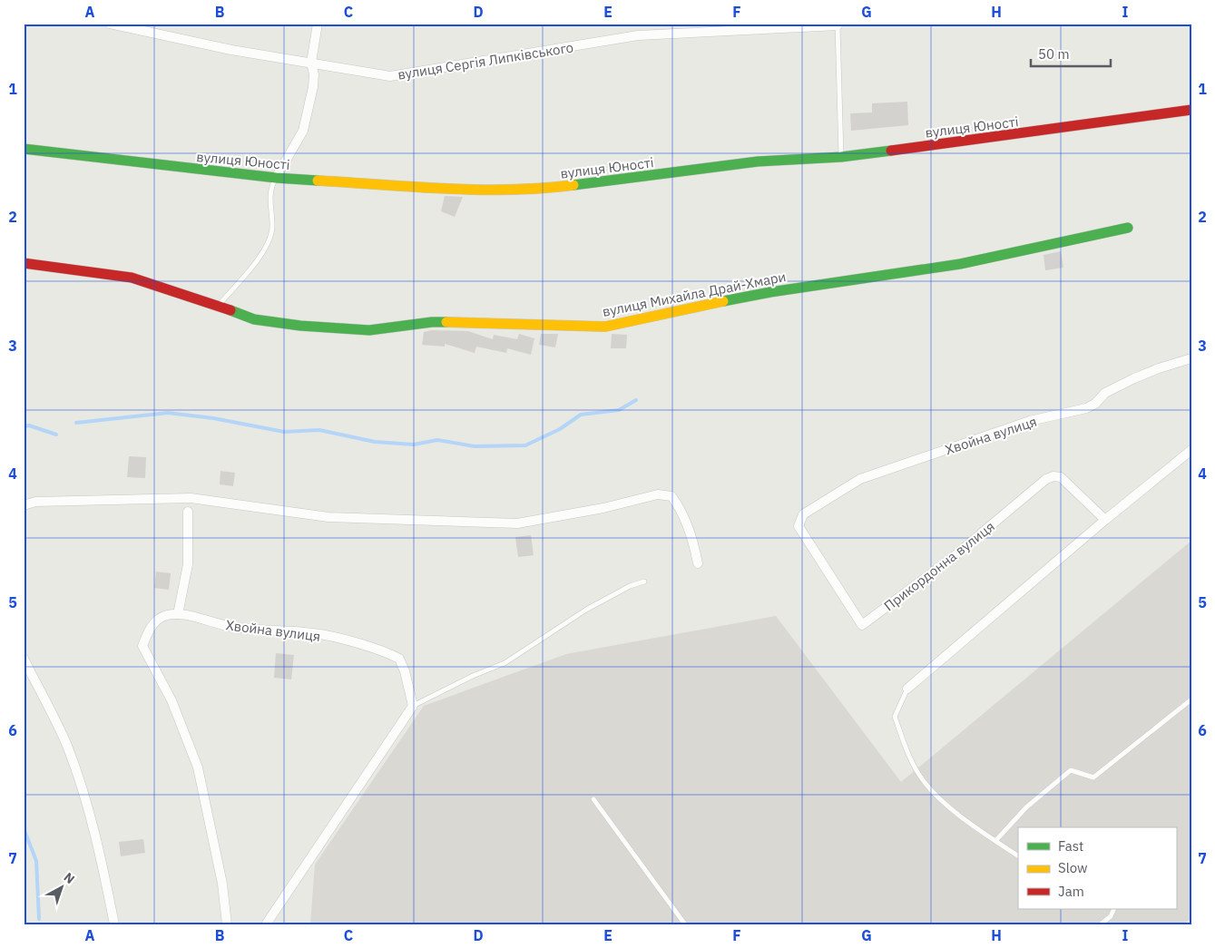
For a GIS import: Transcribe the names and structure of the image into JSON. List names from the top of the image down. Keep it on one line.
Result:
{"streets":{"street":["вулиця Сергія Липківського","вулиця Юності","вулиця Михайла Драй-Хмари","Хвойна вулиця","Прикордонна вулиця"]},"crossings":[["Хвойна вулиця","Прикордонна вулиця"]],"legend":["Fast","Slow","Jam"],"scale_bar":"50 m","north":"top right","grid":{"columns":["A","B","C","D","E","F","G","H","I"],"rows":["1","2","3","4","5","6","7"]}}
